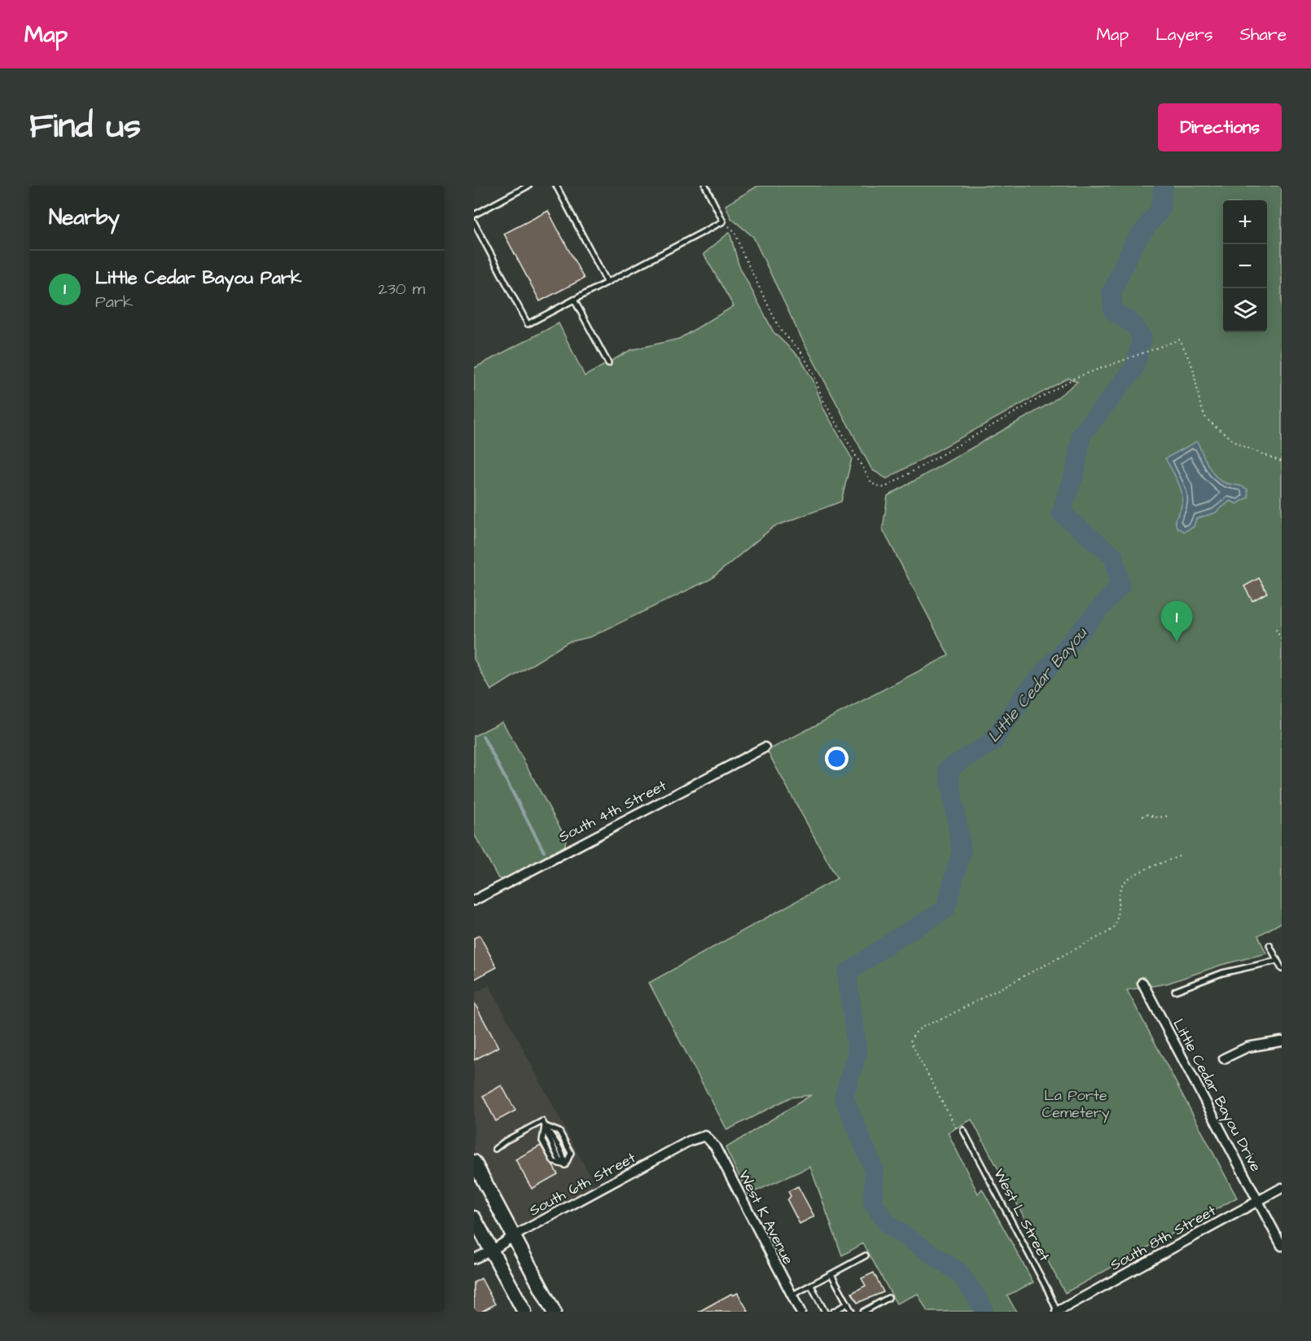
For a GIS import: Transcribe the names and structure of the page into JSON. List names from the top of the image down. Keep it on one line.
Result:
{"streets":{"street":["South 4th Street","Little Cedar Bayou Drive","South 6th Street","West K Avenue","South 8th Street"],"lane":["West L Street"]},"crossings":[["Little Cedar Bayou Drive","South 8th Street"],["South 6th Street","West K Avenue"],["West L Street","South 8th Street"]],"water":["Little Cedar Bayou"],"parks":["La Porte Cemetery"],"page":{"header":"Map","nav":["Map","Layers","Share"],"title":"Find us","buttons":"Directions","heading":"Nearby","map_buttons":["+","−"],"list":[{"mark":"1","name":"Little Cedar Bayou Park","note":"Park","value":"230 m"}],"pins":"1"}}
